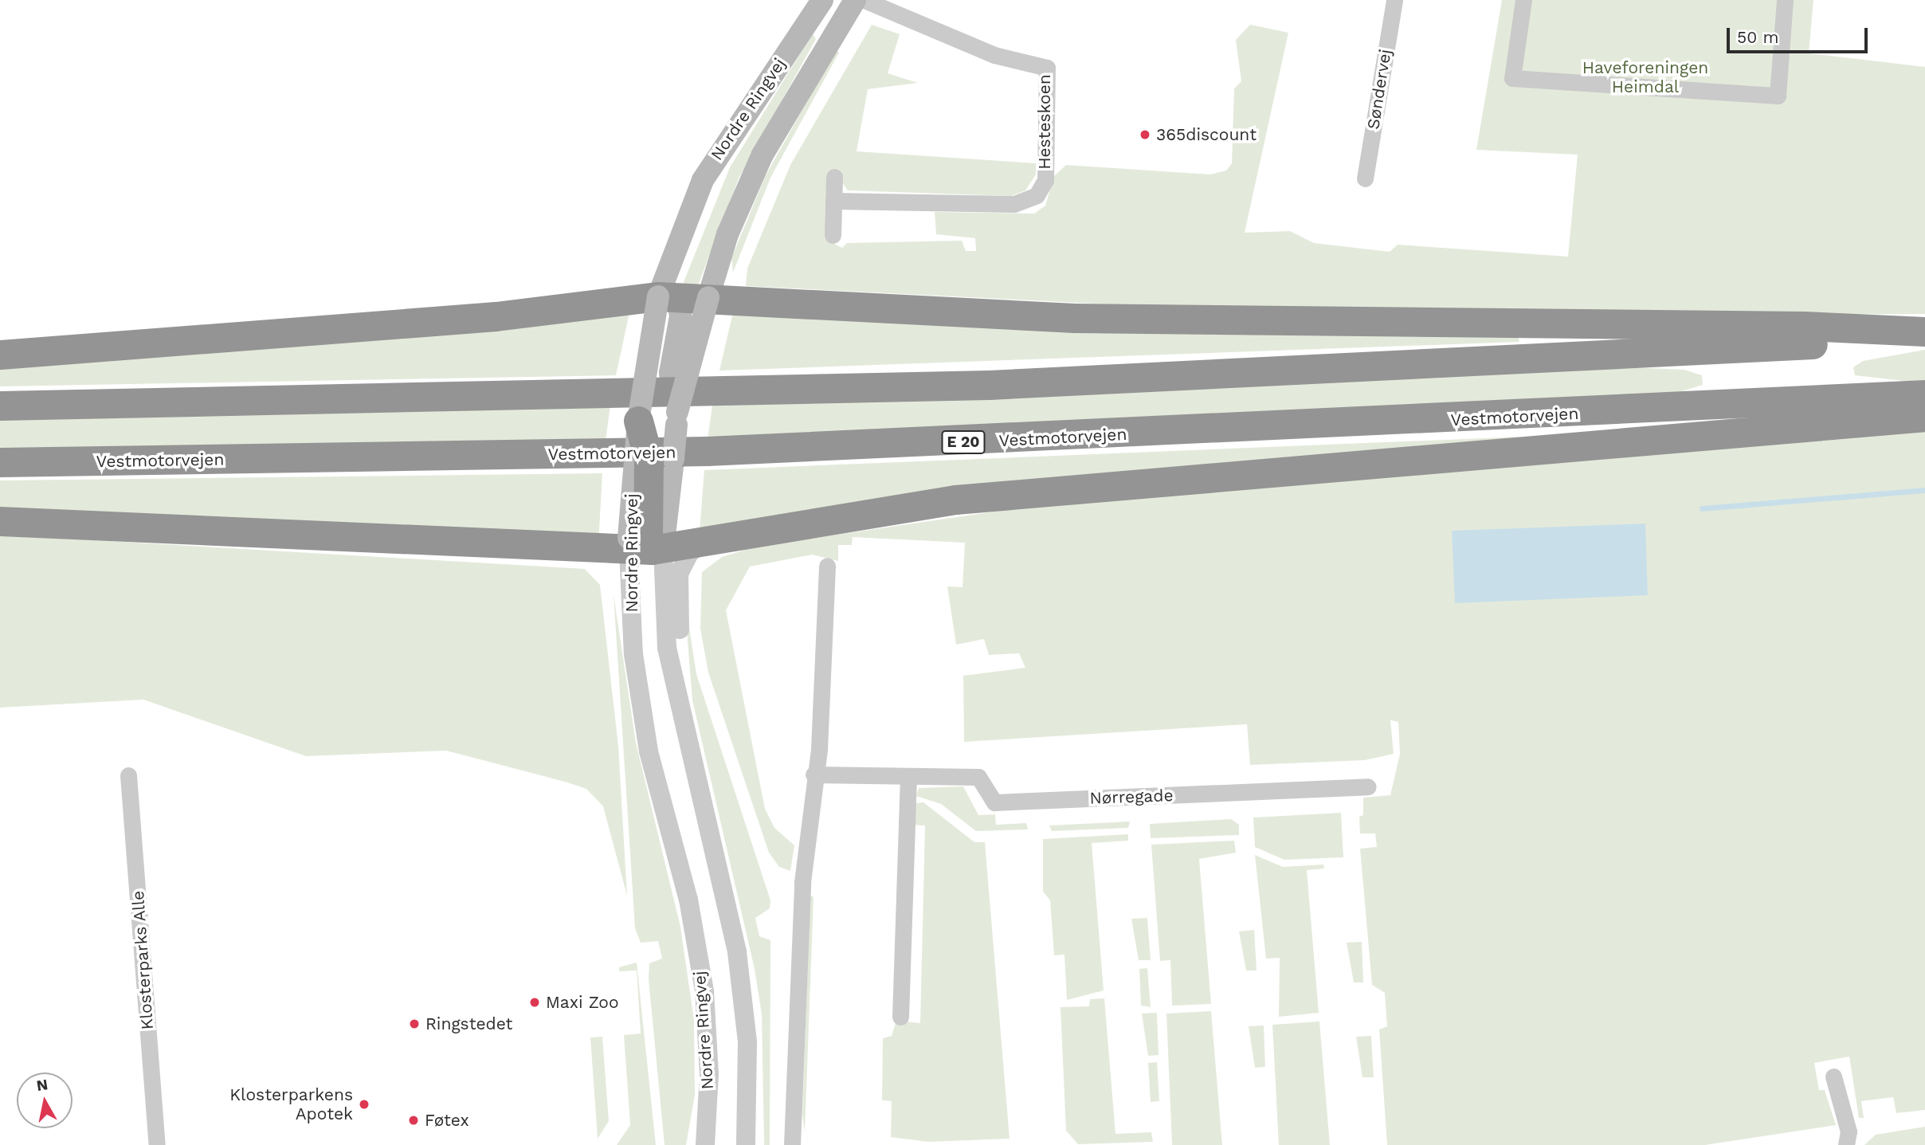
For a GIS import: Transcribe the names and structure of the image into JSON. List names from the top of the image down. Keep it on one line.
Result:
{"streets":{"highway":["Vestmotorvejen","E 20"],"main road":["Nordre Ringvej"],"street":["Søndervej","Hesteskoen","Nørregade","Klosterparks Alle"]},"parks":["Haveforeningen Heimdal"],"places":["365discount","Maxi Zoo","Ringstedet","Klosterparkens Apotek","Føtex"],"scale_bar":"50 m","north":"top"}
